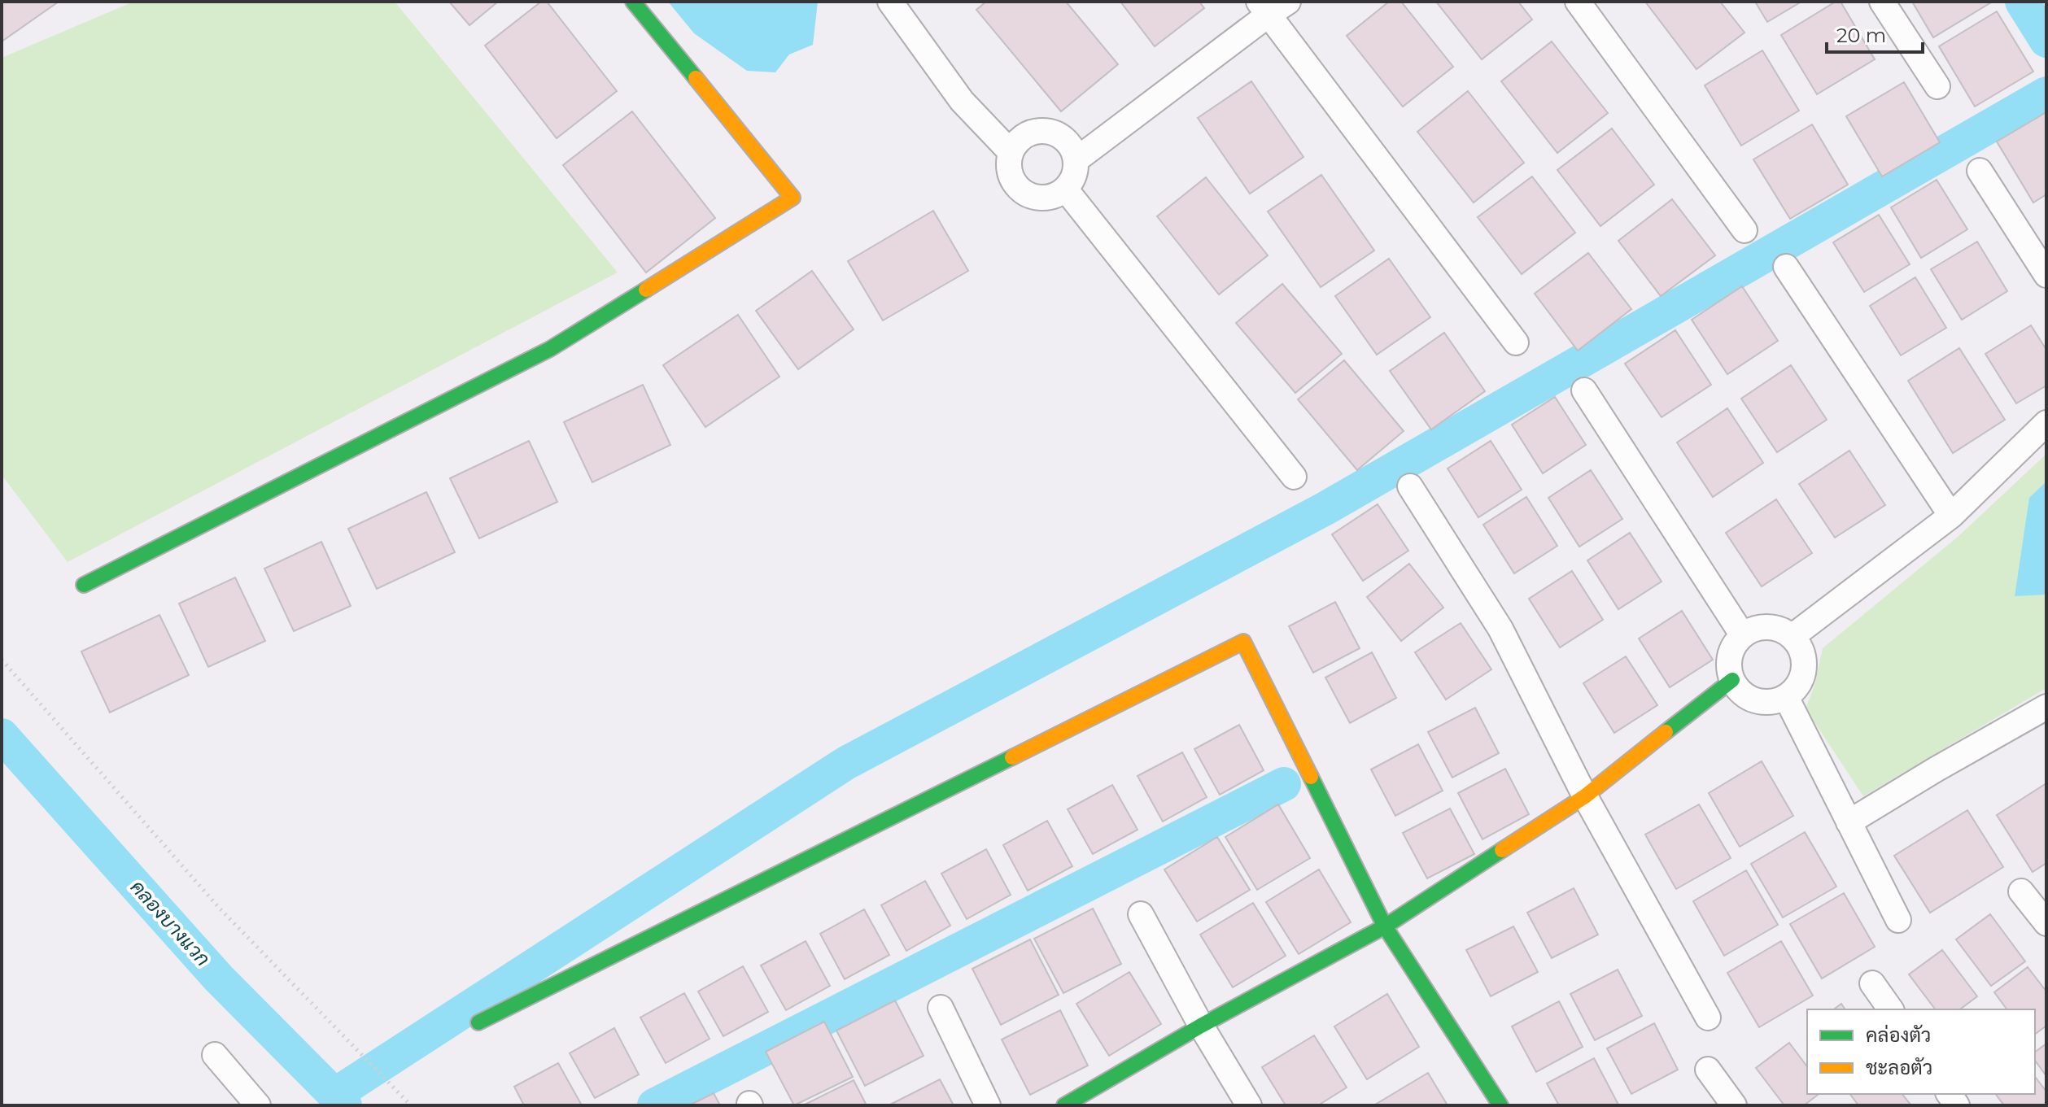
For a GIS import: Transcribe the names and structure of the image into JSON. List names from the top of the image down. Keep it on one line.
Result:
{"water":["คลองบางแวก"],"legend":["คล่องตัว","ชะลอตัว"],"scale_bar":"20 m"}
